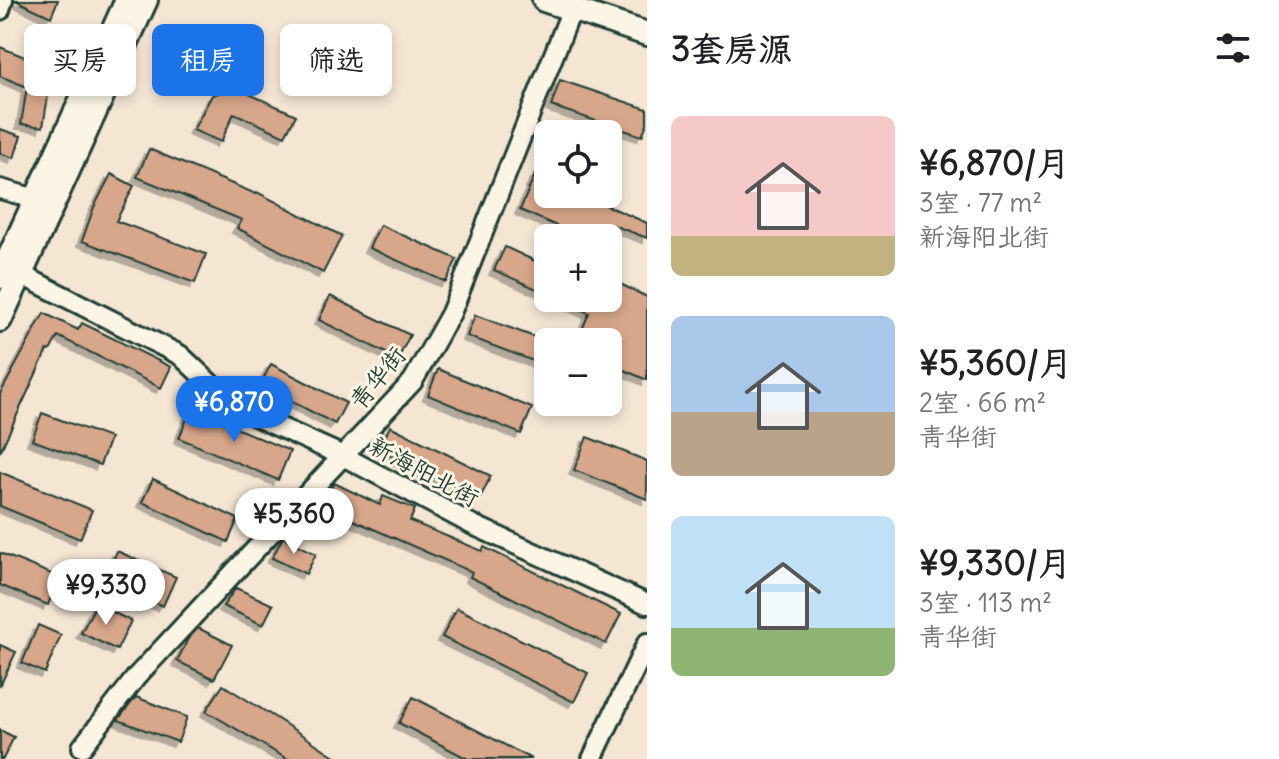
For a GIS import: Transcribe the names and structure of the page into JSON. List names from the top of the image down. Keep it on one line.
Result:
{"streets":{"street":["青华街","新海阳北街"]},"crossings":[["青华街","新海阳北街"]],"page":{"heading":"3套房源","chip":["买房","租房","筛选"],"list":[{"name":"¥6,870/月","note":"3室 · 77 m² · 新海阳北街"},{"name":"¥5,360/月","note":"2室 · 66 m² · 青华街"},{"name":"¥9,330/月","note":"3室 · 113 m² · 青华街"}],"map_buttons":["+","−"],"price":["¥6,870","¥5,360","¥9,330"]}}
